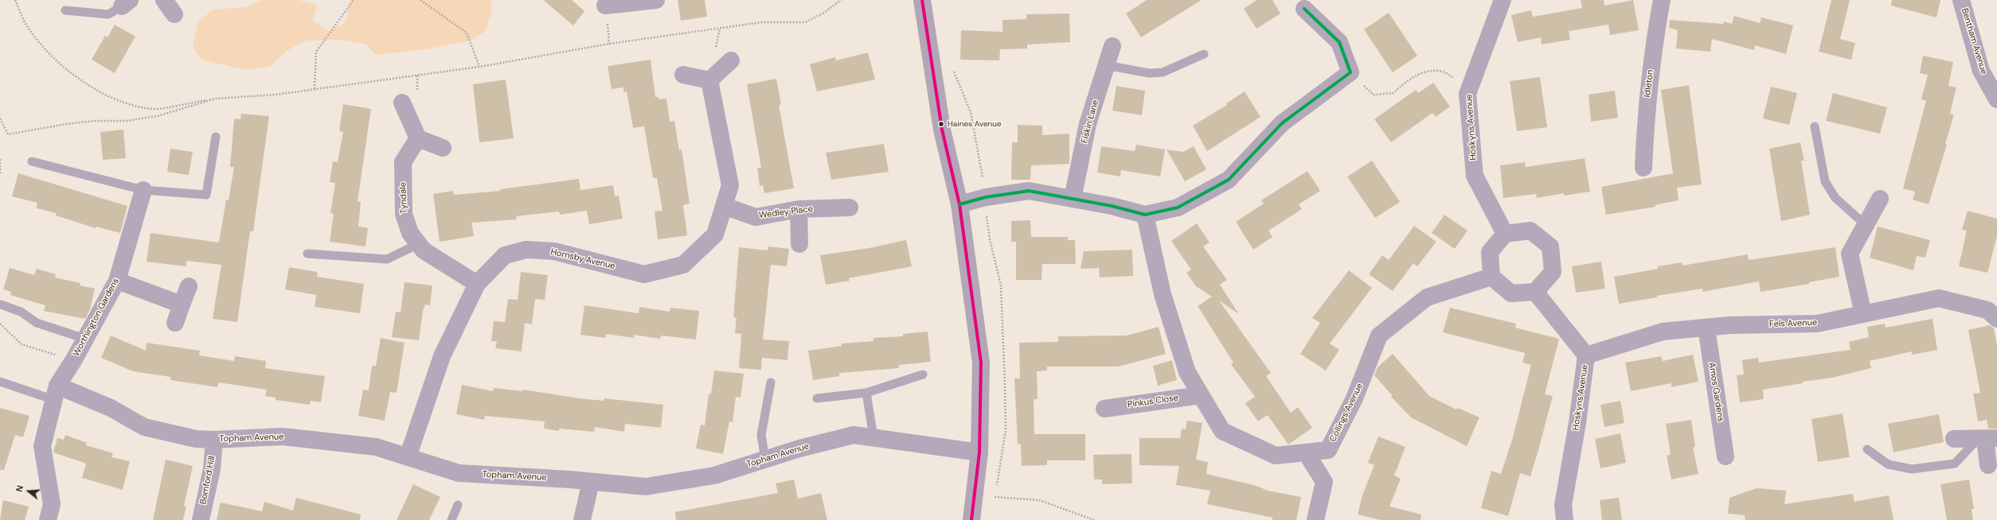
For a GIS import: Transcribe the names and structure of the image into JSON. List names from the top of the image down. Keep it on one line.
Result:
{"streets":{"street":["Bentham Avenue","Idleton","Fiskin Lane","Hoskyns Avenue","Tyndale","Wedley Place","Hornsby Avenue","Worthington Gardens","Fels Avenue","Amos Gardens","Pinkus Close","Collings Avenue","Topham Avenue","Bomford Hill"]},"crossings":[["Hoskyns Avenue","Fels Avenue"],["Hoskyns Avenue","Collings Avenue"],["Tyndale","Hornsby Avenue"],["Wedley Place","Hornsby Avenue"],["Hornsby Avenue","Topham Avenue"],["Worthington Gardens","Topham Avenue"],["Fels Avenue","Amos Gardens"],["Pinkus Close","Collings Avenue"],["Topham Avenue","Bomford Hill"]],"places":["Haines Avenue"],"north":"left"}
